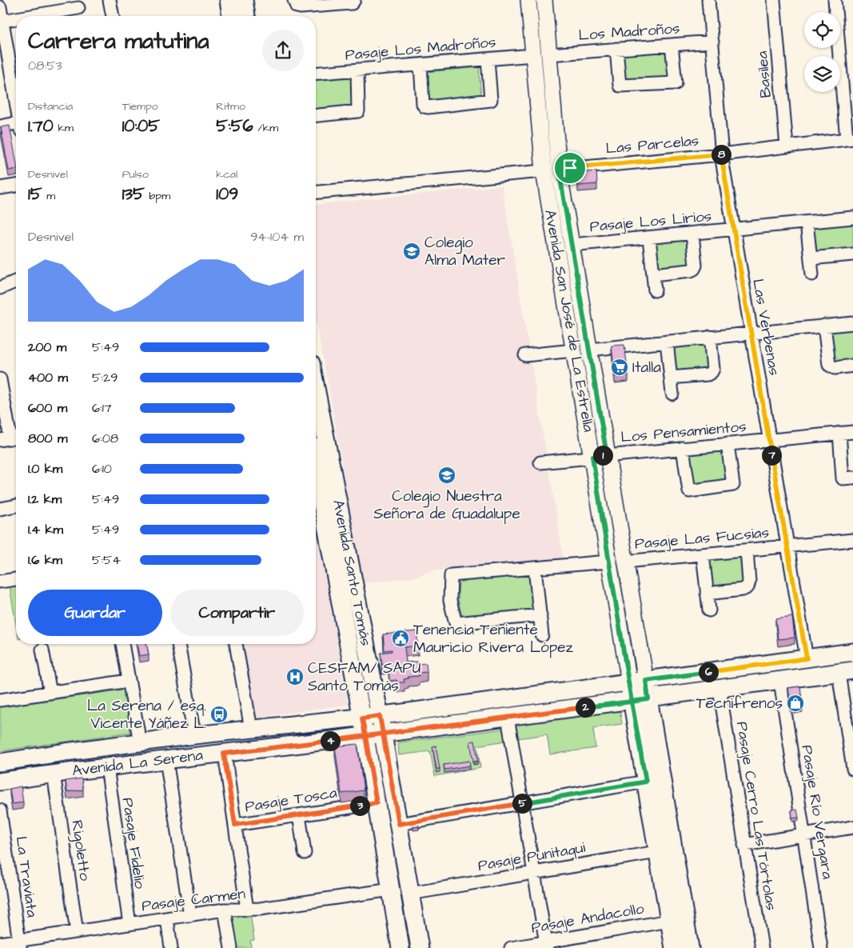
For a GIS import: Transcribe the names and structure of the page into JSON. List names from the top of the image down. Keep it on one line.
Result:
{"streets":{"main road":["Avenida San José de La Estrella","Avenida Santo Tomás","Avenida La Serena"],"street":["Los Madroños","Pasaje Los Madroños","Basilea","Las Parcelas","Pasaje Los Lirios","Las Verbenas","Los Pensamientos","Pasaje Las Fucsias","Pasaje Tosca","Pasaje Río Vergara","Pasaje Cerro Las Tórtolas","Pasaje Fidelio","Rigoletto","Pasaje Punitaqui","La Traviata","Pasaje Carmen","Pasaje Andacollo"]},"crossings":[["Los Madroños","Avenida San José de La Estrella"],["Los Madroños","Las Verbenas"],["Pasaje Los Madroños","Avenida San José de La Estrella"],["Basilea","Las Parcelas"],["Las Parcelas","Avenida San José de La Estrella"],["Las Parcelas","Las Verbenas"],["Pasaje Los Lirios","Avenida San José de La Estrella"],["Pasaje Los Lirios","Las Verbenas"],["Avenida San José de La Estrella","Los Pensamientos"],["Avenida San José de La Estrella","Pasaje Las Fucsias"],["Avenida San José de La Estrella","Avenida La Serena"],["Avenida San José de La Estrella","Pasaje Punitaqui"],["Avenida San José de La Estrella","Pasaje Andacollo"],["Las Verbenas","Los Pensamientos"],["Las Verbenas","Pasaje Las Fucsias"],["Las Verbenas","Avenida La Serena"],["Avenida Santo Tomás","Avenida La Serena"],["Avenida Santo Tomás","Pasaje Tosca"],["Avenida Santo Tomás","Pasaje Punitaqui"],["Avenida Santo Tomás","Pasaje Carmen"],["Avenida La Serena","Pasaje Río Vergara"],["Avenida La Serena","Pasaje Cerro Las Tórtolas"],["Avenida La Serena","Pasaje Fidelio"],["Avenida La Serena","Rigoletto"],["Pasaje Fidelio","Pasaje Carmen"],["Rigoletto","Pasaje Carmen"],["La Traviata","Pasaje Carmen"]],"places":{"school or university":["Colegio Alma Mater","Colegio Nuestra Señora de Guadalupe"],"supermarket":["Italla"],"public building":["Tenencia Teniente Mauricio Rivera López"],"hospital":["CESFAM/ SAPU Santo Tomás"],"shop":["Tecnifrenos"],"bus stop":["La Serena / esq. Vicente Yáñez L."]},"page":{"heading":["Carrera matutina","08:53"],"stats":[["Distancia","1.70 km"],["Tiempo","10:05"],["Ritmo","5:56 /km"],["Desnivel","15 m"],["Pulso","135 bpm"],["kcal","109"]],"pins":["8","1","7","6","2","4","5","3"],"chart":["Desnivel","94–104 m"],"list":[{"name":"200 m","note":"5:49"},{"name":"400 m","note":"5:29"},{"name":"600 m","note":"6:17"},{"name":"800 m","note":"6:08"},{"name":"1.0 km","note":"6:10"},{"name":"1.2 km","note":"5:49"},{"name":"1.4 km","note":"5:49"},{"name":"1.6 km","note":"5:54"}],"buttons":["Guardar","Compartir"]}}
